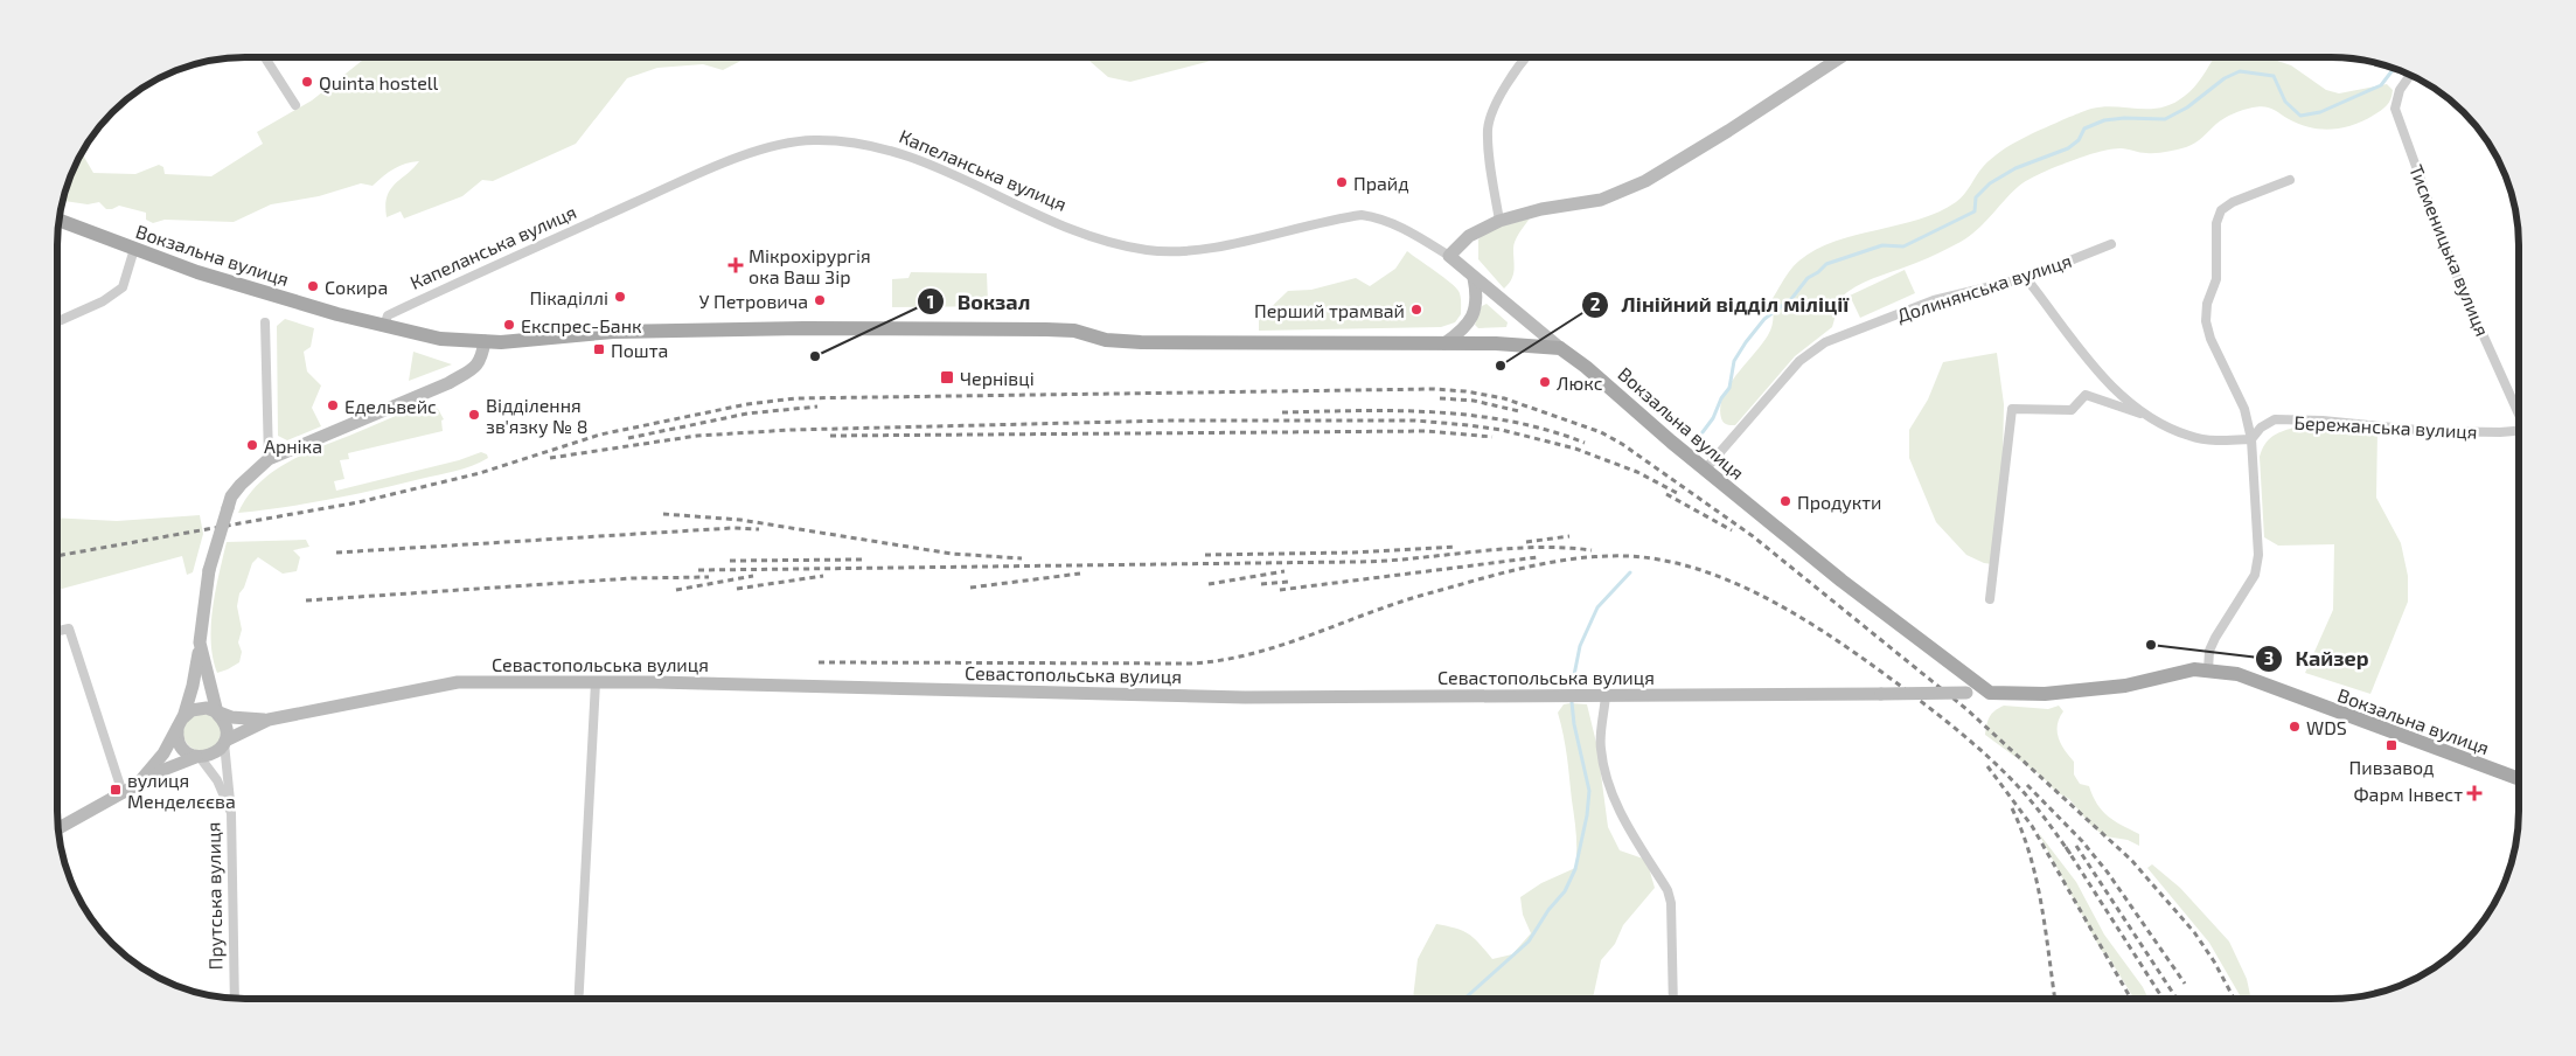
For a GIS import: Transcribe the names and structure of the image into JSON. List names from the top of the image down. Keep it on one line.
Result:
{"streets":{"main road":["Вокзальна вулиця"],"street":["Капеланська вулиця","Тисменицька вулиця","Долинянська вулиця","Бережанська вулиця","Севастопольська вулиця","Прутська вулиця"]},"crossings":[["Капеланська вулиця","Вокзальна вулиця"],["Вокзальна вулиця","Долинянська вулиця"],["Вокзальна вулиця","Севастопольська вулиця"]],"places":{"other":["Quinta hostell","Прайд","Сокира","Пікаділлі","У Петровича","Перший трамвай","Eкспрес-Банк","Вокзал","Лінійний відділ міліції","Люкс","Едельвейс","Відділення зв'язку № 8","Арніка","Продукти","Кайзер","WDS"],"health":["Мікрохірургія ока Ваш Зір","Фарм Інвест"],"transit":["Пошта","Чернівці","Пивзавод","вулиця Менделєєва"]}}
